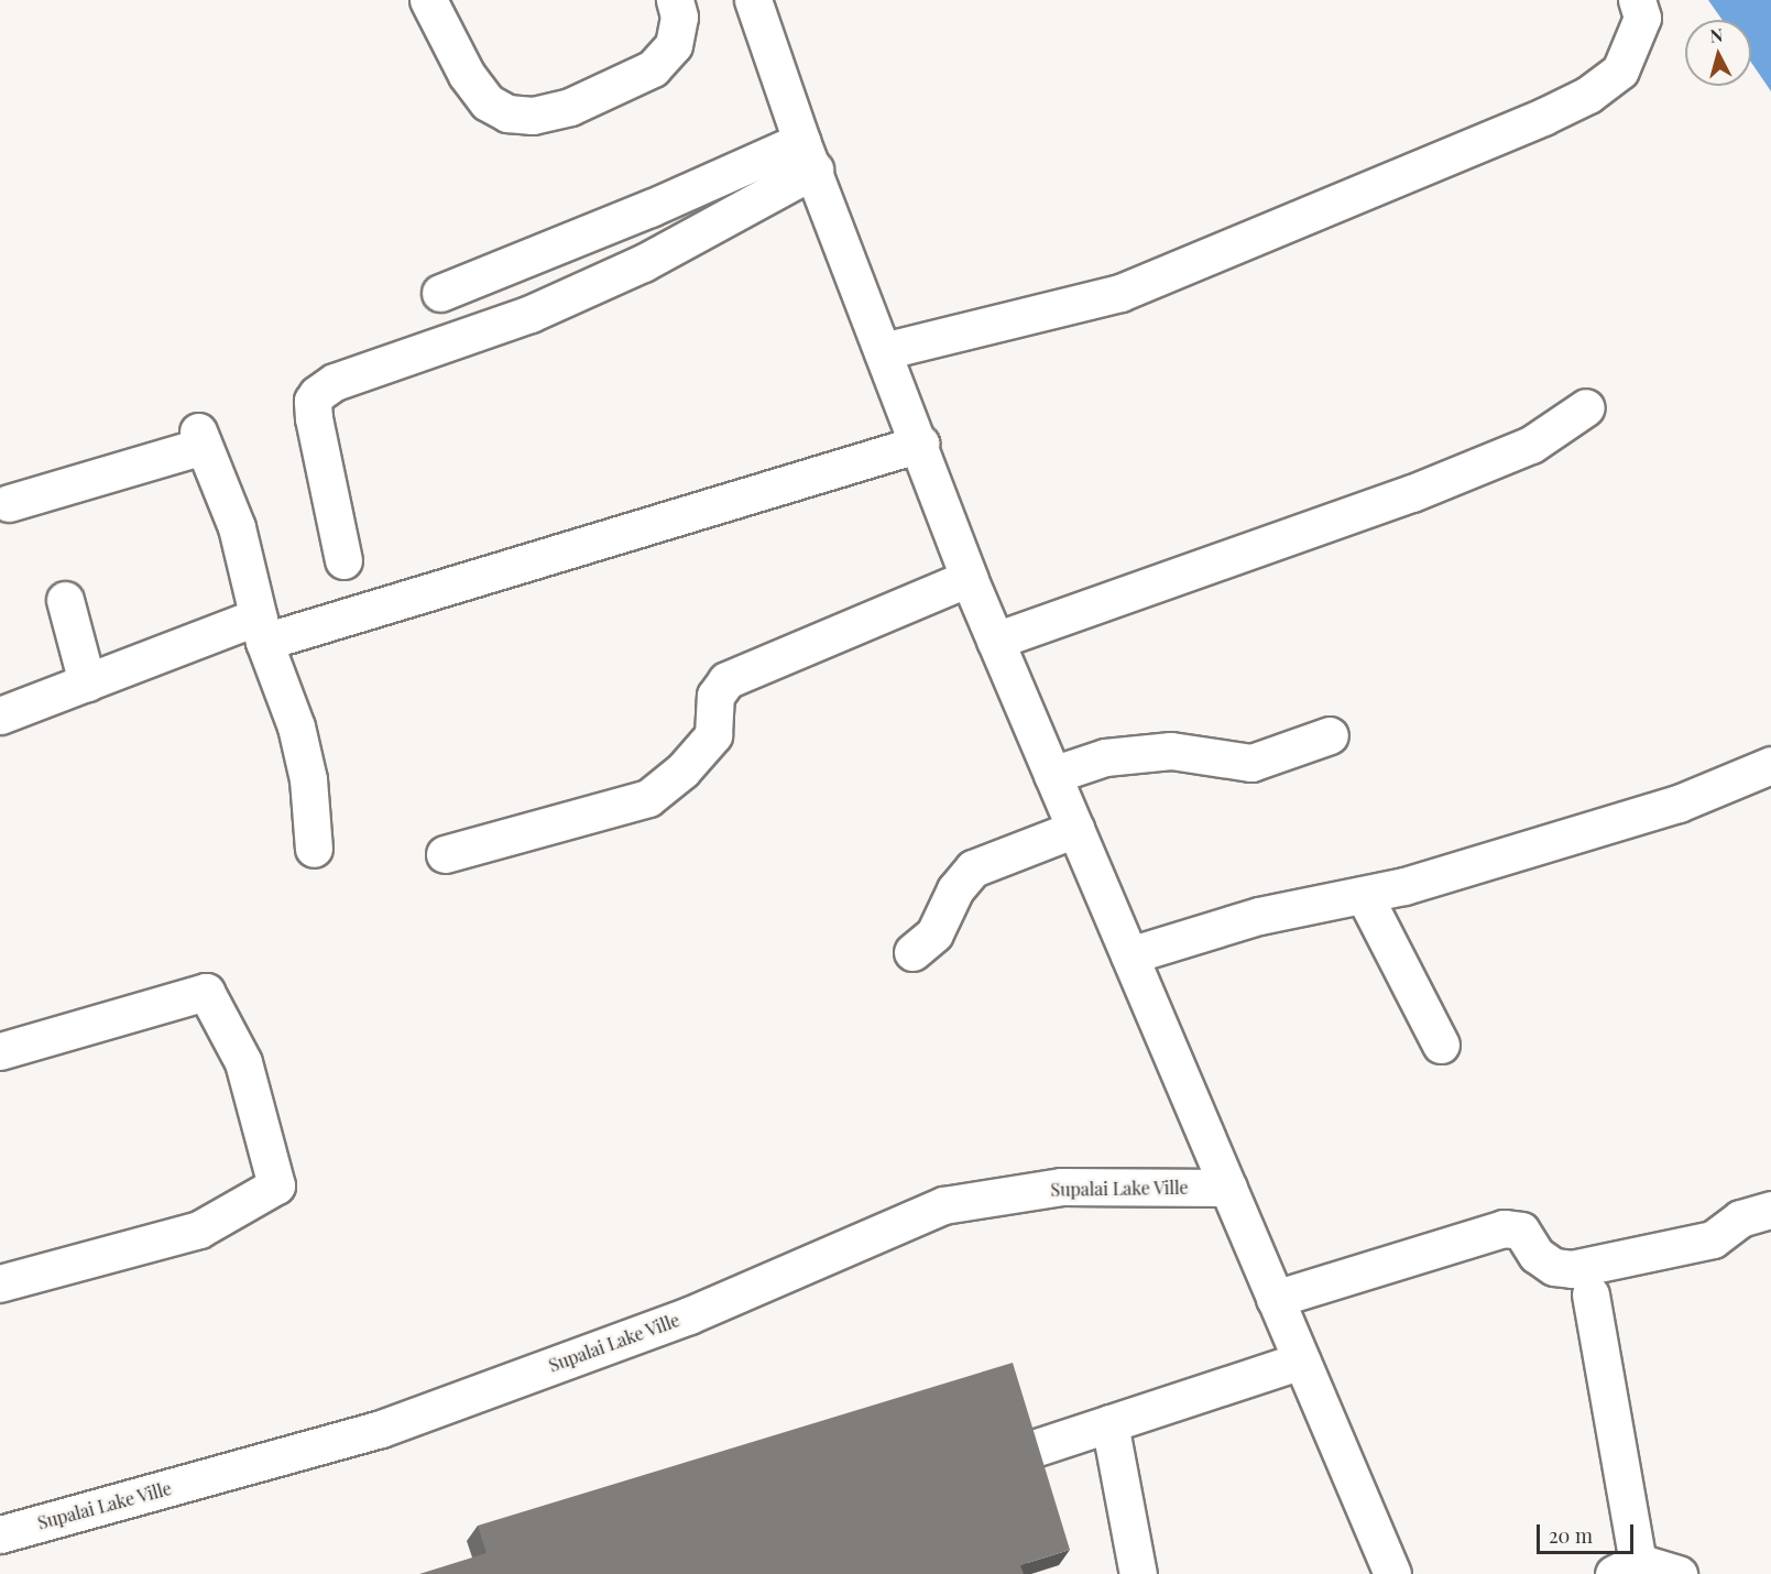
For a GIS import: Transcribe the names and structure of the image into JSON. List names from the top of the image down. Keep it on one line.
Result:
{"streets":{"street":["Supalai Lake Ville"]},"scale_bar":"20 m","north":"top"}
